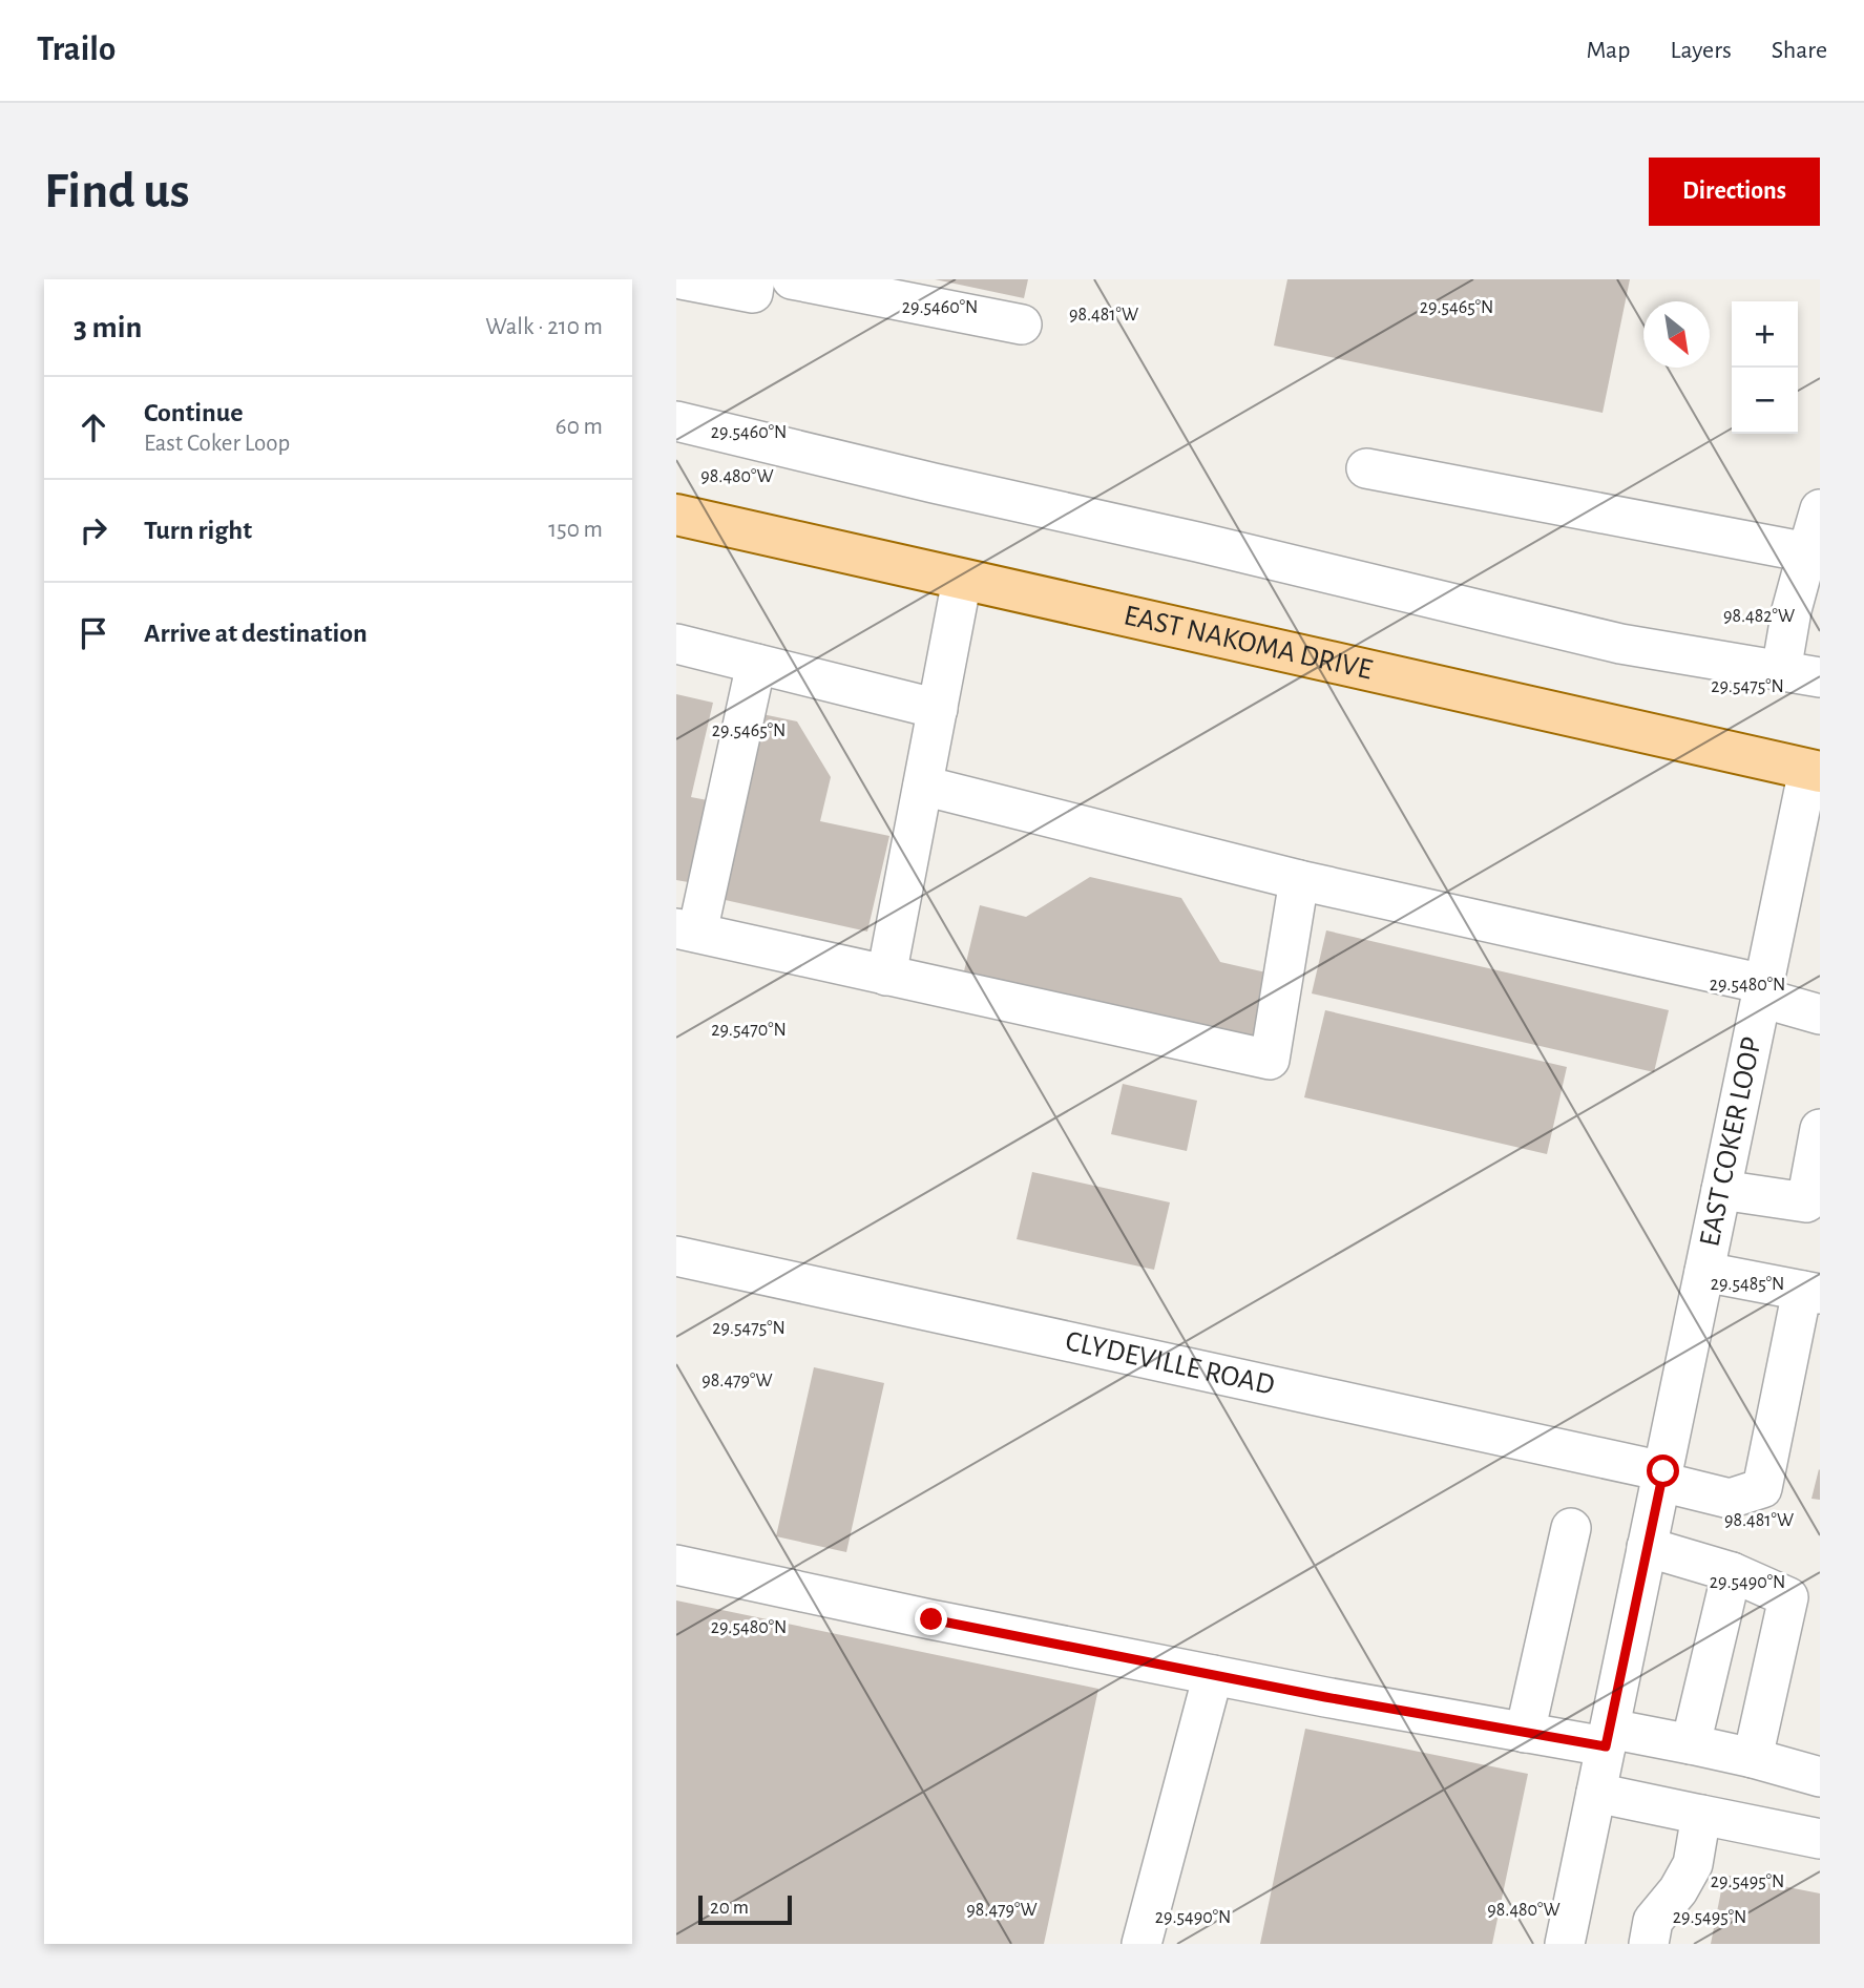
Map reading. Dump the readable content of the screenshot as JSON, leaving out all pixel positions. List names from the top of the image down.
{
  "streets": {
    "main road": ["EAST NAKOMA DRIVE"],
    "street": ["EAST COKER LOOP", "CLYDEVILLE ROAD"]
  },
  "crossings": [
    ["EAST NAKOMA DRIVE", "EAST COKER LOOP"],
    ["EAST COKER LOOP", "CLYDEVILLE ROAD"]
  ],
  "scale_bar": "20 m",
  "north": "bottom right",
  "page": {
    "header": "Trailo",
    "nav": ["Map", "Layers", "Share"],
    "buttons": "Directions",
    "title": "Find us",
    "heading": ["3 min", "Walk · 210 m"],
    "map_buttons": ["+", "−"],
    "list": [
      ["Continue", "East Coker Loop", "60 m"],
      ["Turn right", "150 m"],
      "Arrive at destination"
    ],
    "scale": "20 m"
  },
  "coordinates": [
    "29.5460°N",
    "29.5465°N",
    "98.481°W",
    "98.480°W",
    "98.482°W",
    "29.5475°N",
    "29.5480°N",
    "29.5470°N",
    "29.5485°N",
    "98.479°W",
    "29.5490°N",
    "29.5495°N"
  ]
}
